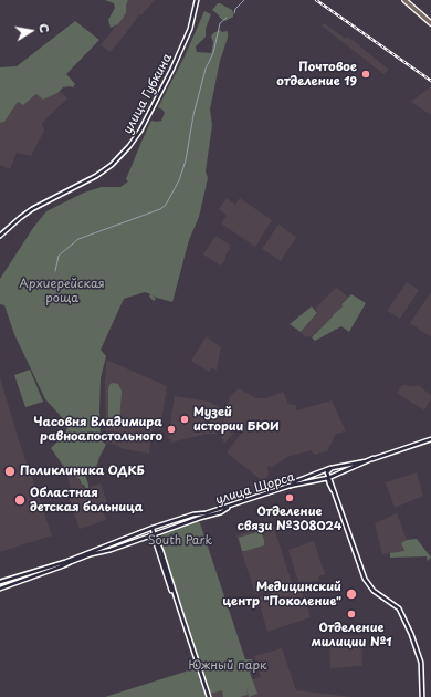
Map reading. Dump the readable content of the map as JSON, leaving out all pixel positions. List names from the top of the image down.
{
  "streets": {
    "main road": ["улица Губкина", "улица Щорса"]
  },
  "parks": ["Архиерейская роща", "South Park", "Южный парк"],
  "places": [
    "Почтовое отделение 19",
    "Музей истории БЮИ",
    "Часовня Владимира равноапостольного",
    "Поликлиника ОДКБ",
    "Отделение связи №308024",
    "Областная детская больница",
    "Медицинский центр \"Поколение\"",
    "Отделение милиции №1"
  ],
  "north": "right"
}
